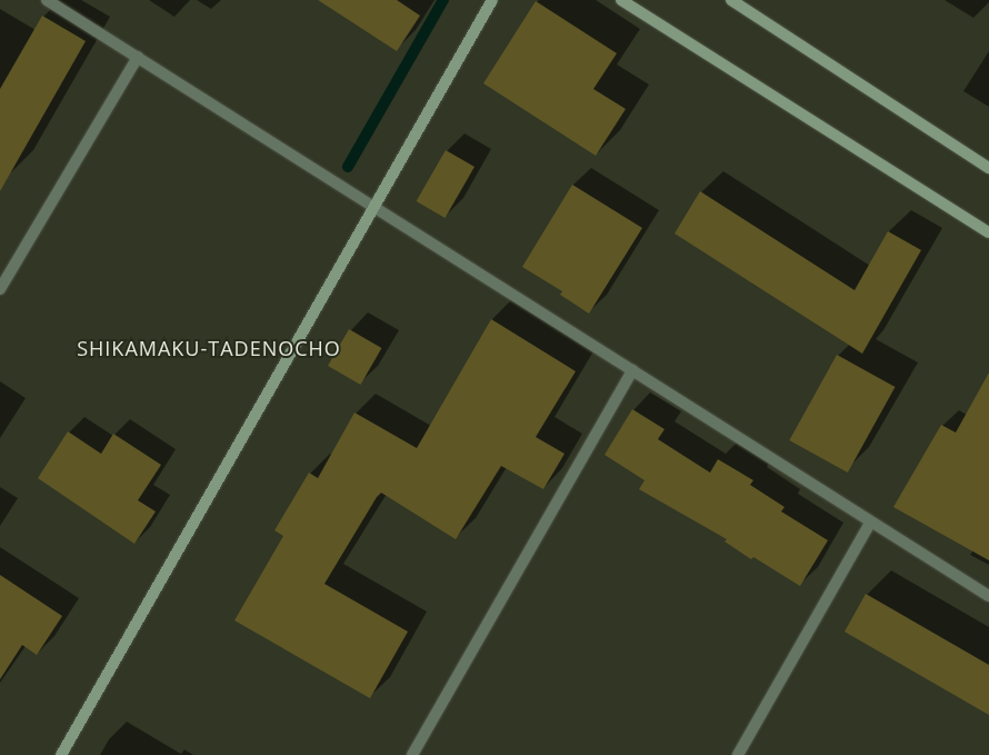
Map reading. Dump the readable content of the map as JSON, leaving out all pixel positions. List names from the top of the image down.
{
  "districts": ["SHIKAMAKU-TADENOCHO"]
}
